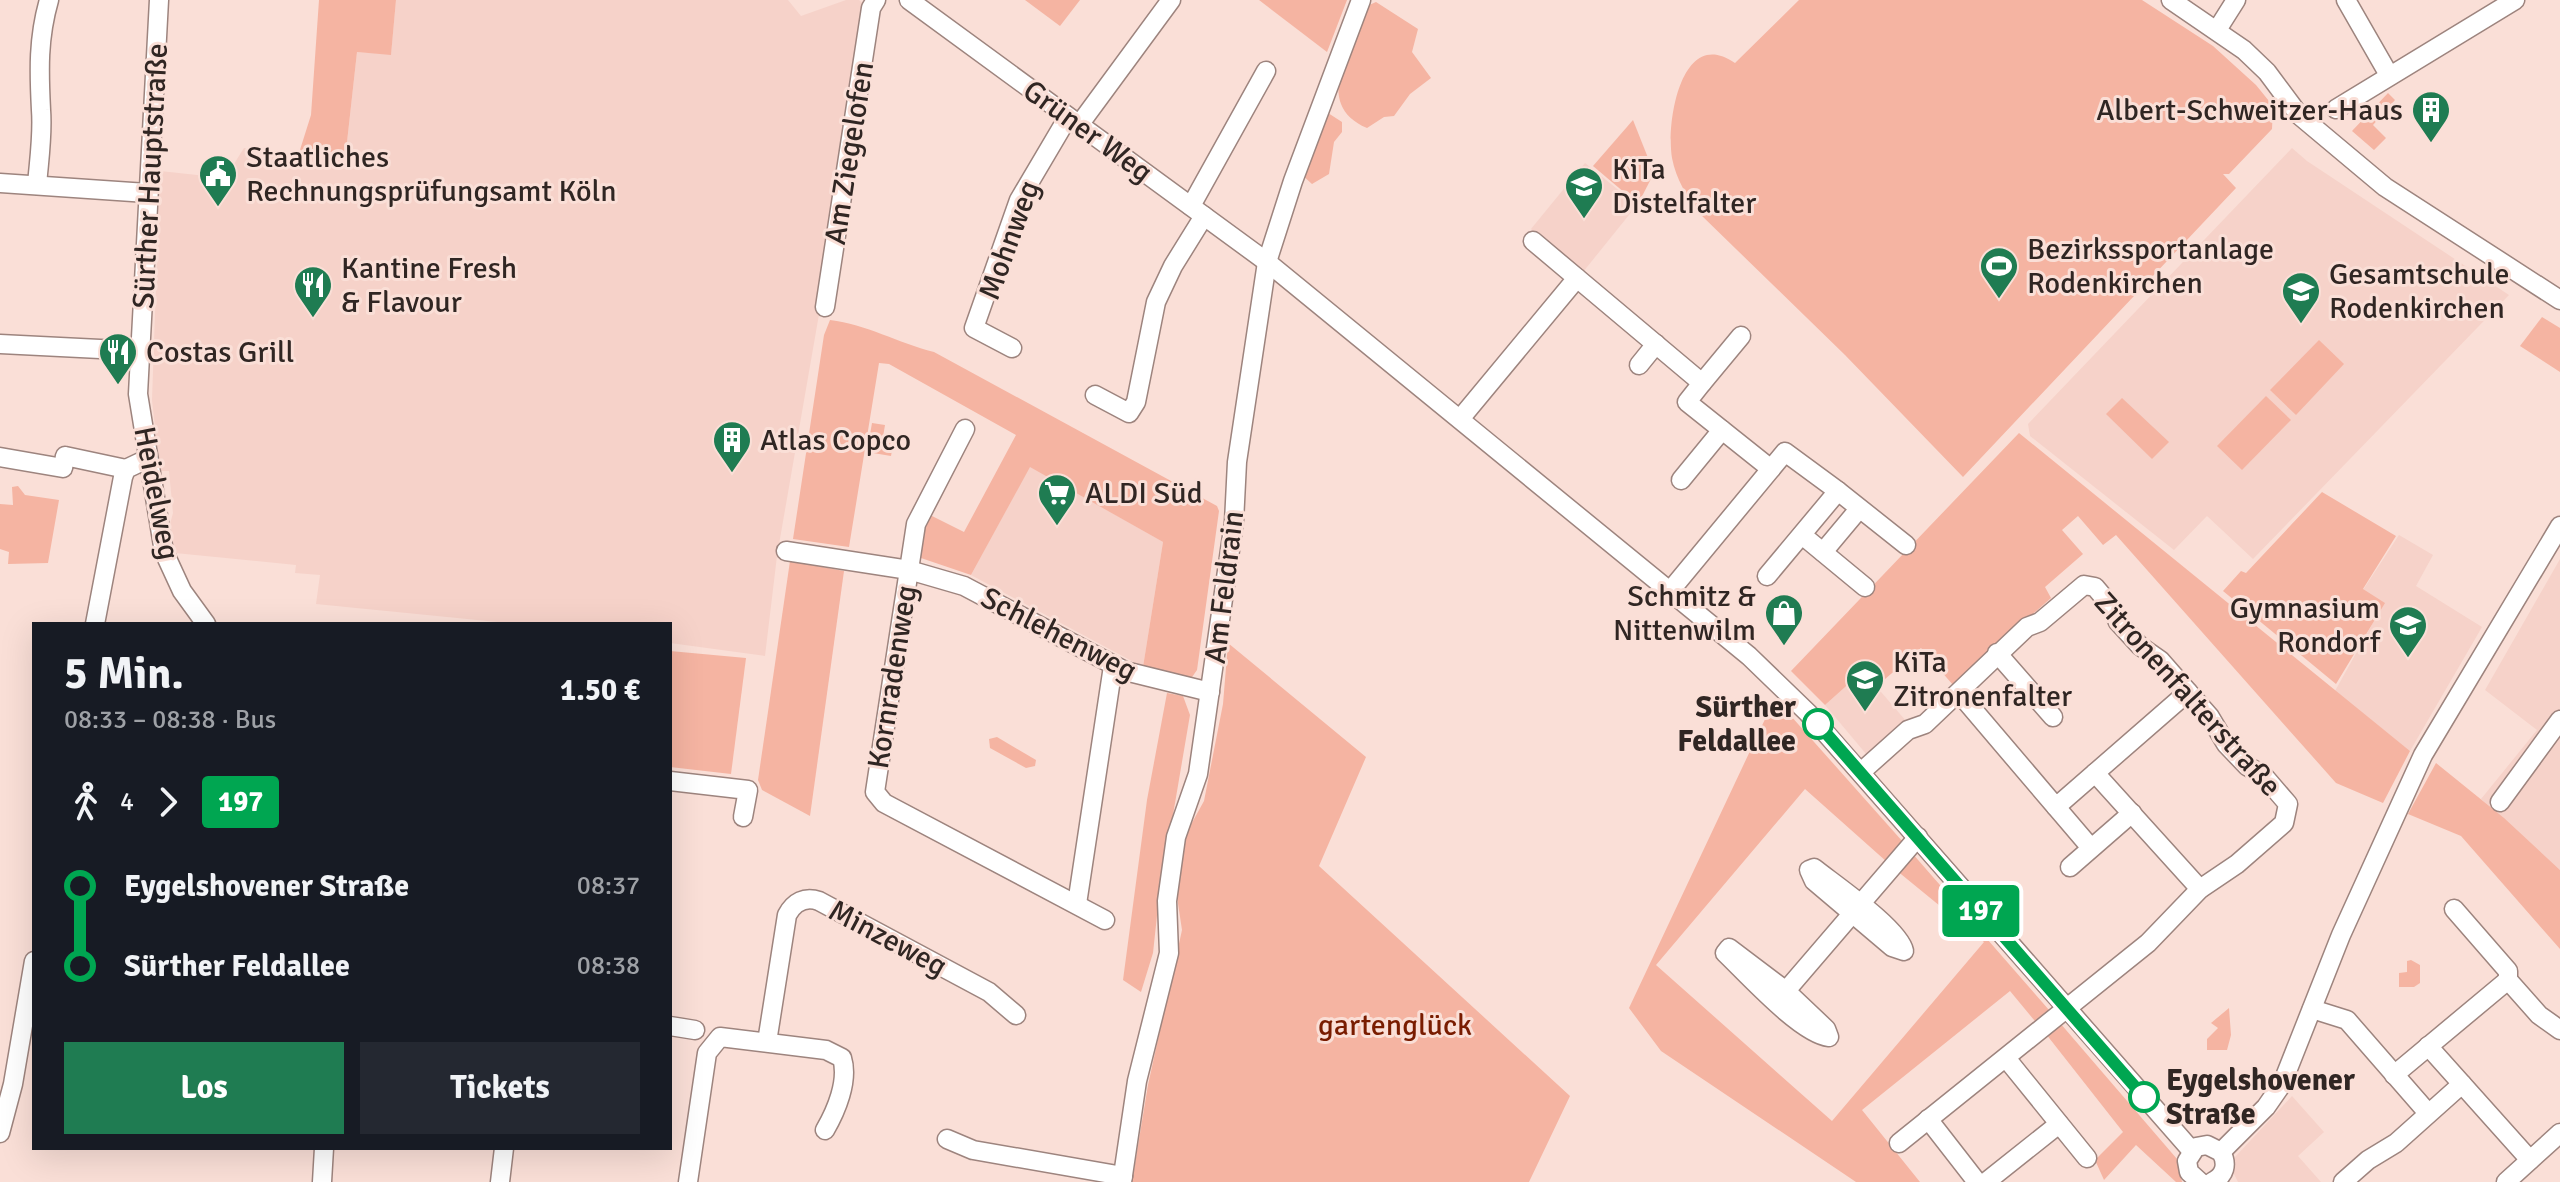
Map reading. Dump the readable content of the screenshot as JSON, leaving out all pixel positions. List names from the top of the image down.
{
  "streets": {
    "street": [
      "Grüner Weg",
      "Am Ziegelofen",
      "Sürther Hauptstraße",
      "Mohnweg",
      "Heidelweg",
      "Am Feldrain",
      "Schlehenweg",
      "Kornradenweg",
      "Zitronenfalterstraße",
      "Minzeweg"
    ]
  },
  "crossings": [
    ["Grüner Weg", "Mohnweg"],
    ["Grüner Weg", "Am Feldrain"],
    ["Sürther Hauptstraße", "Heidelweg"],
    ["Am Feldrain", "Schlehenweg"],
    ["Schlehenweg", "Kornradenweg"]
  ],
  "parks": ["gartenglück"],
  "places": {
    "building": ["Albert-Schweitzer-Haus", "Atlas Copco"],
    "public building": ["Staatliches Rechnungsprüfungsamt Köln"],
    "school or university": [
      "KiTa Distelfalter",
      "Gesamtschule Rodenkirchen",
      "Gymnasium Rondorf",
      "KiTa Zitronenfalter"
    ],
    "sports": ["Bezirkssportanlage Rodenkirchen"],
    "restaurant": ["Kantine Fresh & Flavour", "Costas Grill"],
    "supermarket": ["ALDI Süd"],
    "shop": ["Schmitz & Nittenwilm"],
    "other": ["Sürther Feldallee", "Eygelshovener Straße"]
  },
  "lines": ["bus line 197"],
  "page": {
    "on_map": "197",
    "heading": ["5 Min.", "08:33 – 08:38 · Bus", "1.50 €"],
    "legs": ["4", "197"],
    "list": [
      {
        "name": "Eygelshovener Straße",
        "value": "08:37"
      },
      {
        "name": "Sürther Feldallee",
        "value": "08:38"
      }
    ],
    "buttons": ["Los", "Tickets"]
  }
}
